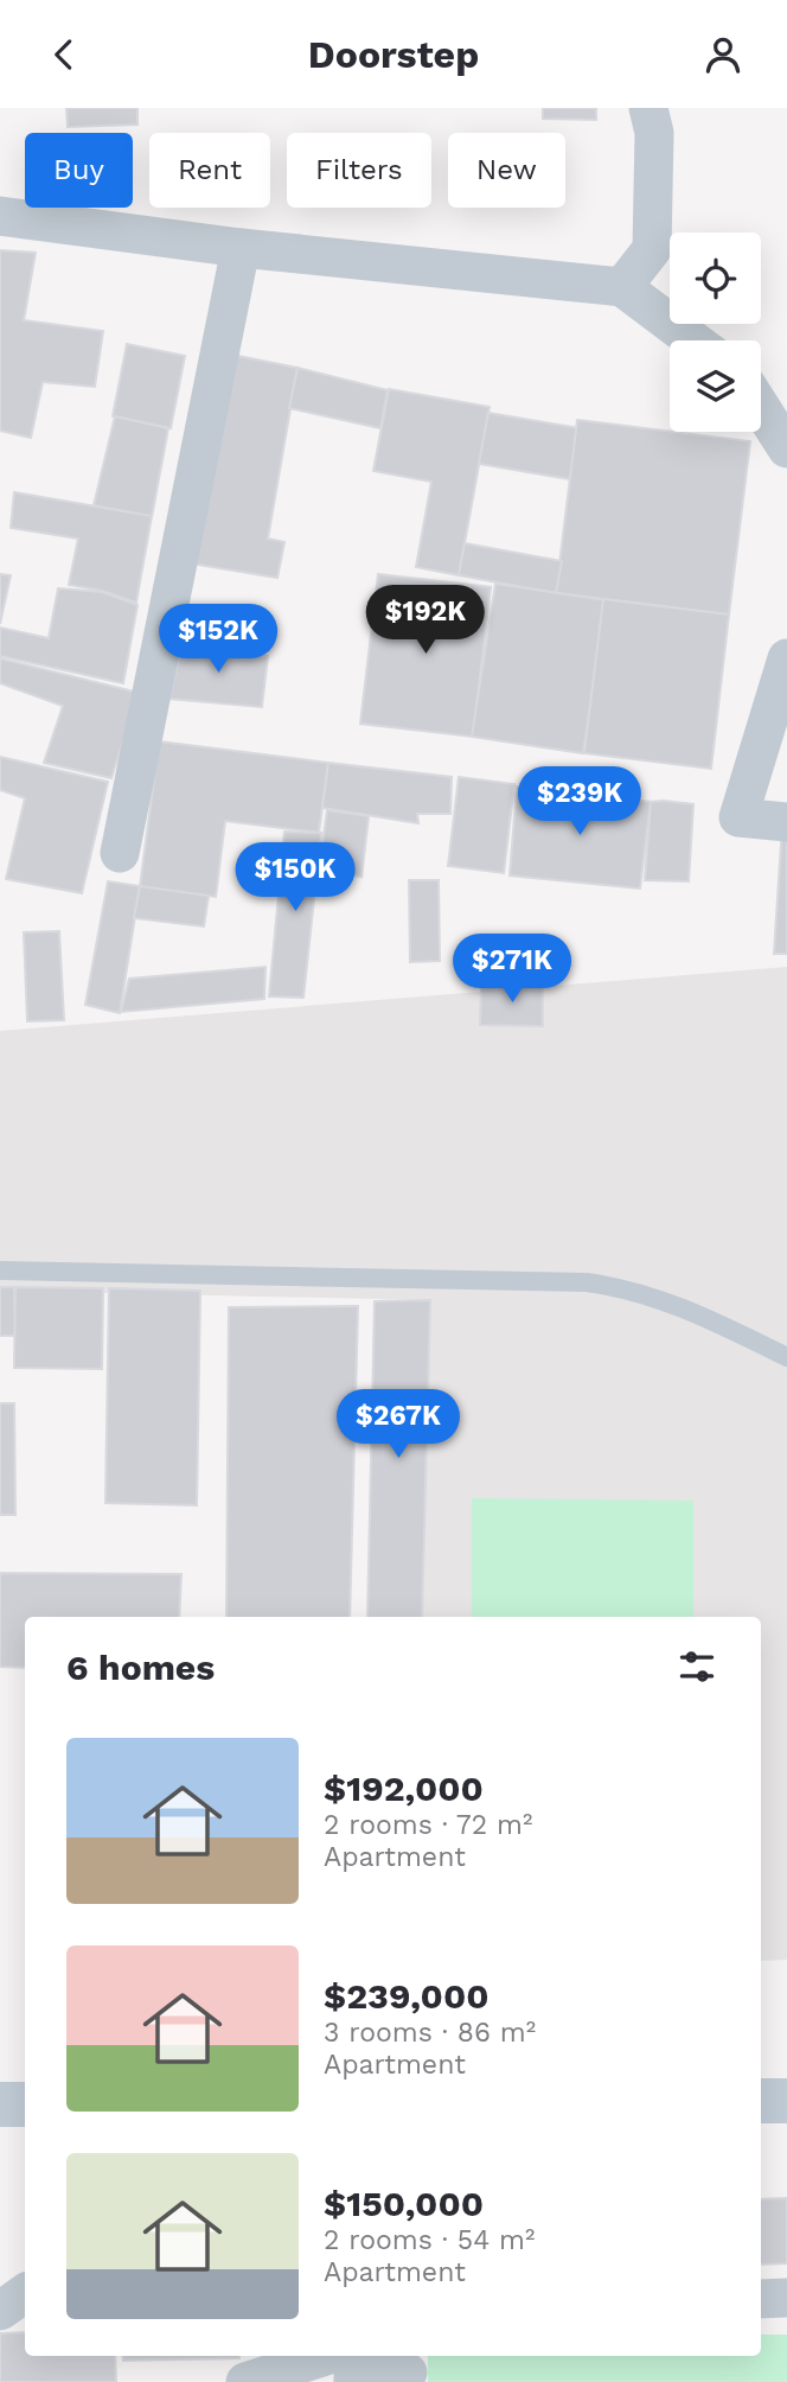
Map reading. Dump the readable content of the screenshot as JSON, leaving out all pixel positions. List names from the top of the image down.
{
  "page": {
    "header": "Doorstep",
    "chip": [
      "Buy",
      "Rent",
      "Filters",
      "New"
    ],
    "price": [
      "$192K",
      "$152K",
      "$239K",
      "$150K",
      "$271K",
      "$267K"
    ],
    "heading": "6 homes",
    "list": [
      {
        "name": "$192,000",
        "note": "2 rooms · 72 m² · Apartment"
      },
      {
        "name": "$239,000",
        "note": "3 rooms · 86 m² · Apartment"
      },
      {
        "name": "$150,000",
        "note": "2 rooms · 54 m² · Apartment"
      }
    ]
  }
}
